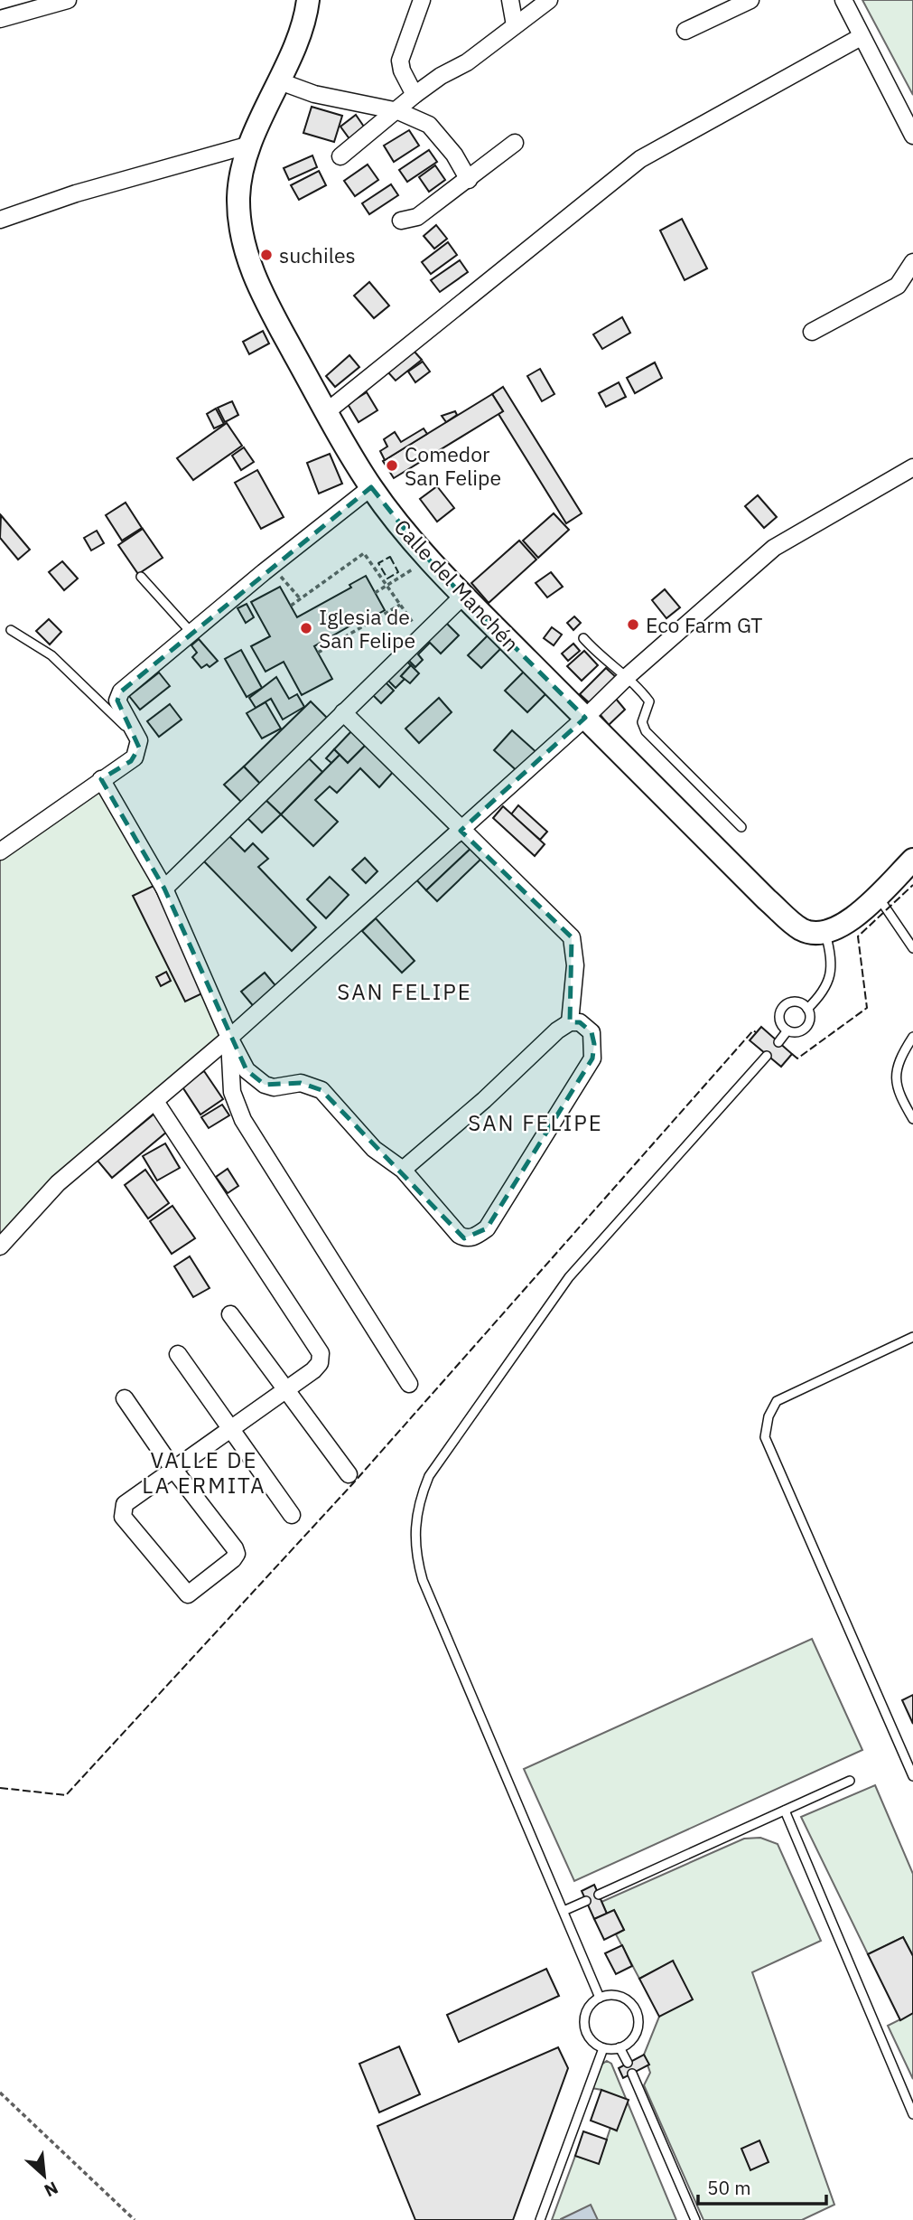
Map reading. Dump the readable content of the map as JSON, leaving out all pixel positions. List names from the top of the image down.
{
  "streets": {
    "street": ["Calle del Manchén"]
  },
  "districts": ["SAN FELIPE", "SAN FELIPE", "VALLE DE LA ERMITA"],
  "places": [
    "suchiles",
    "Comedor San Felipe",
    "Eco Farm GT",
    "Iglesia de San Felipe"
  ],
  "scale_bar": "50 m",
  "north": "bottom right"
}
